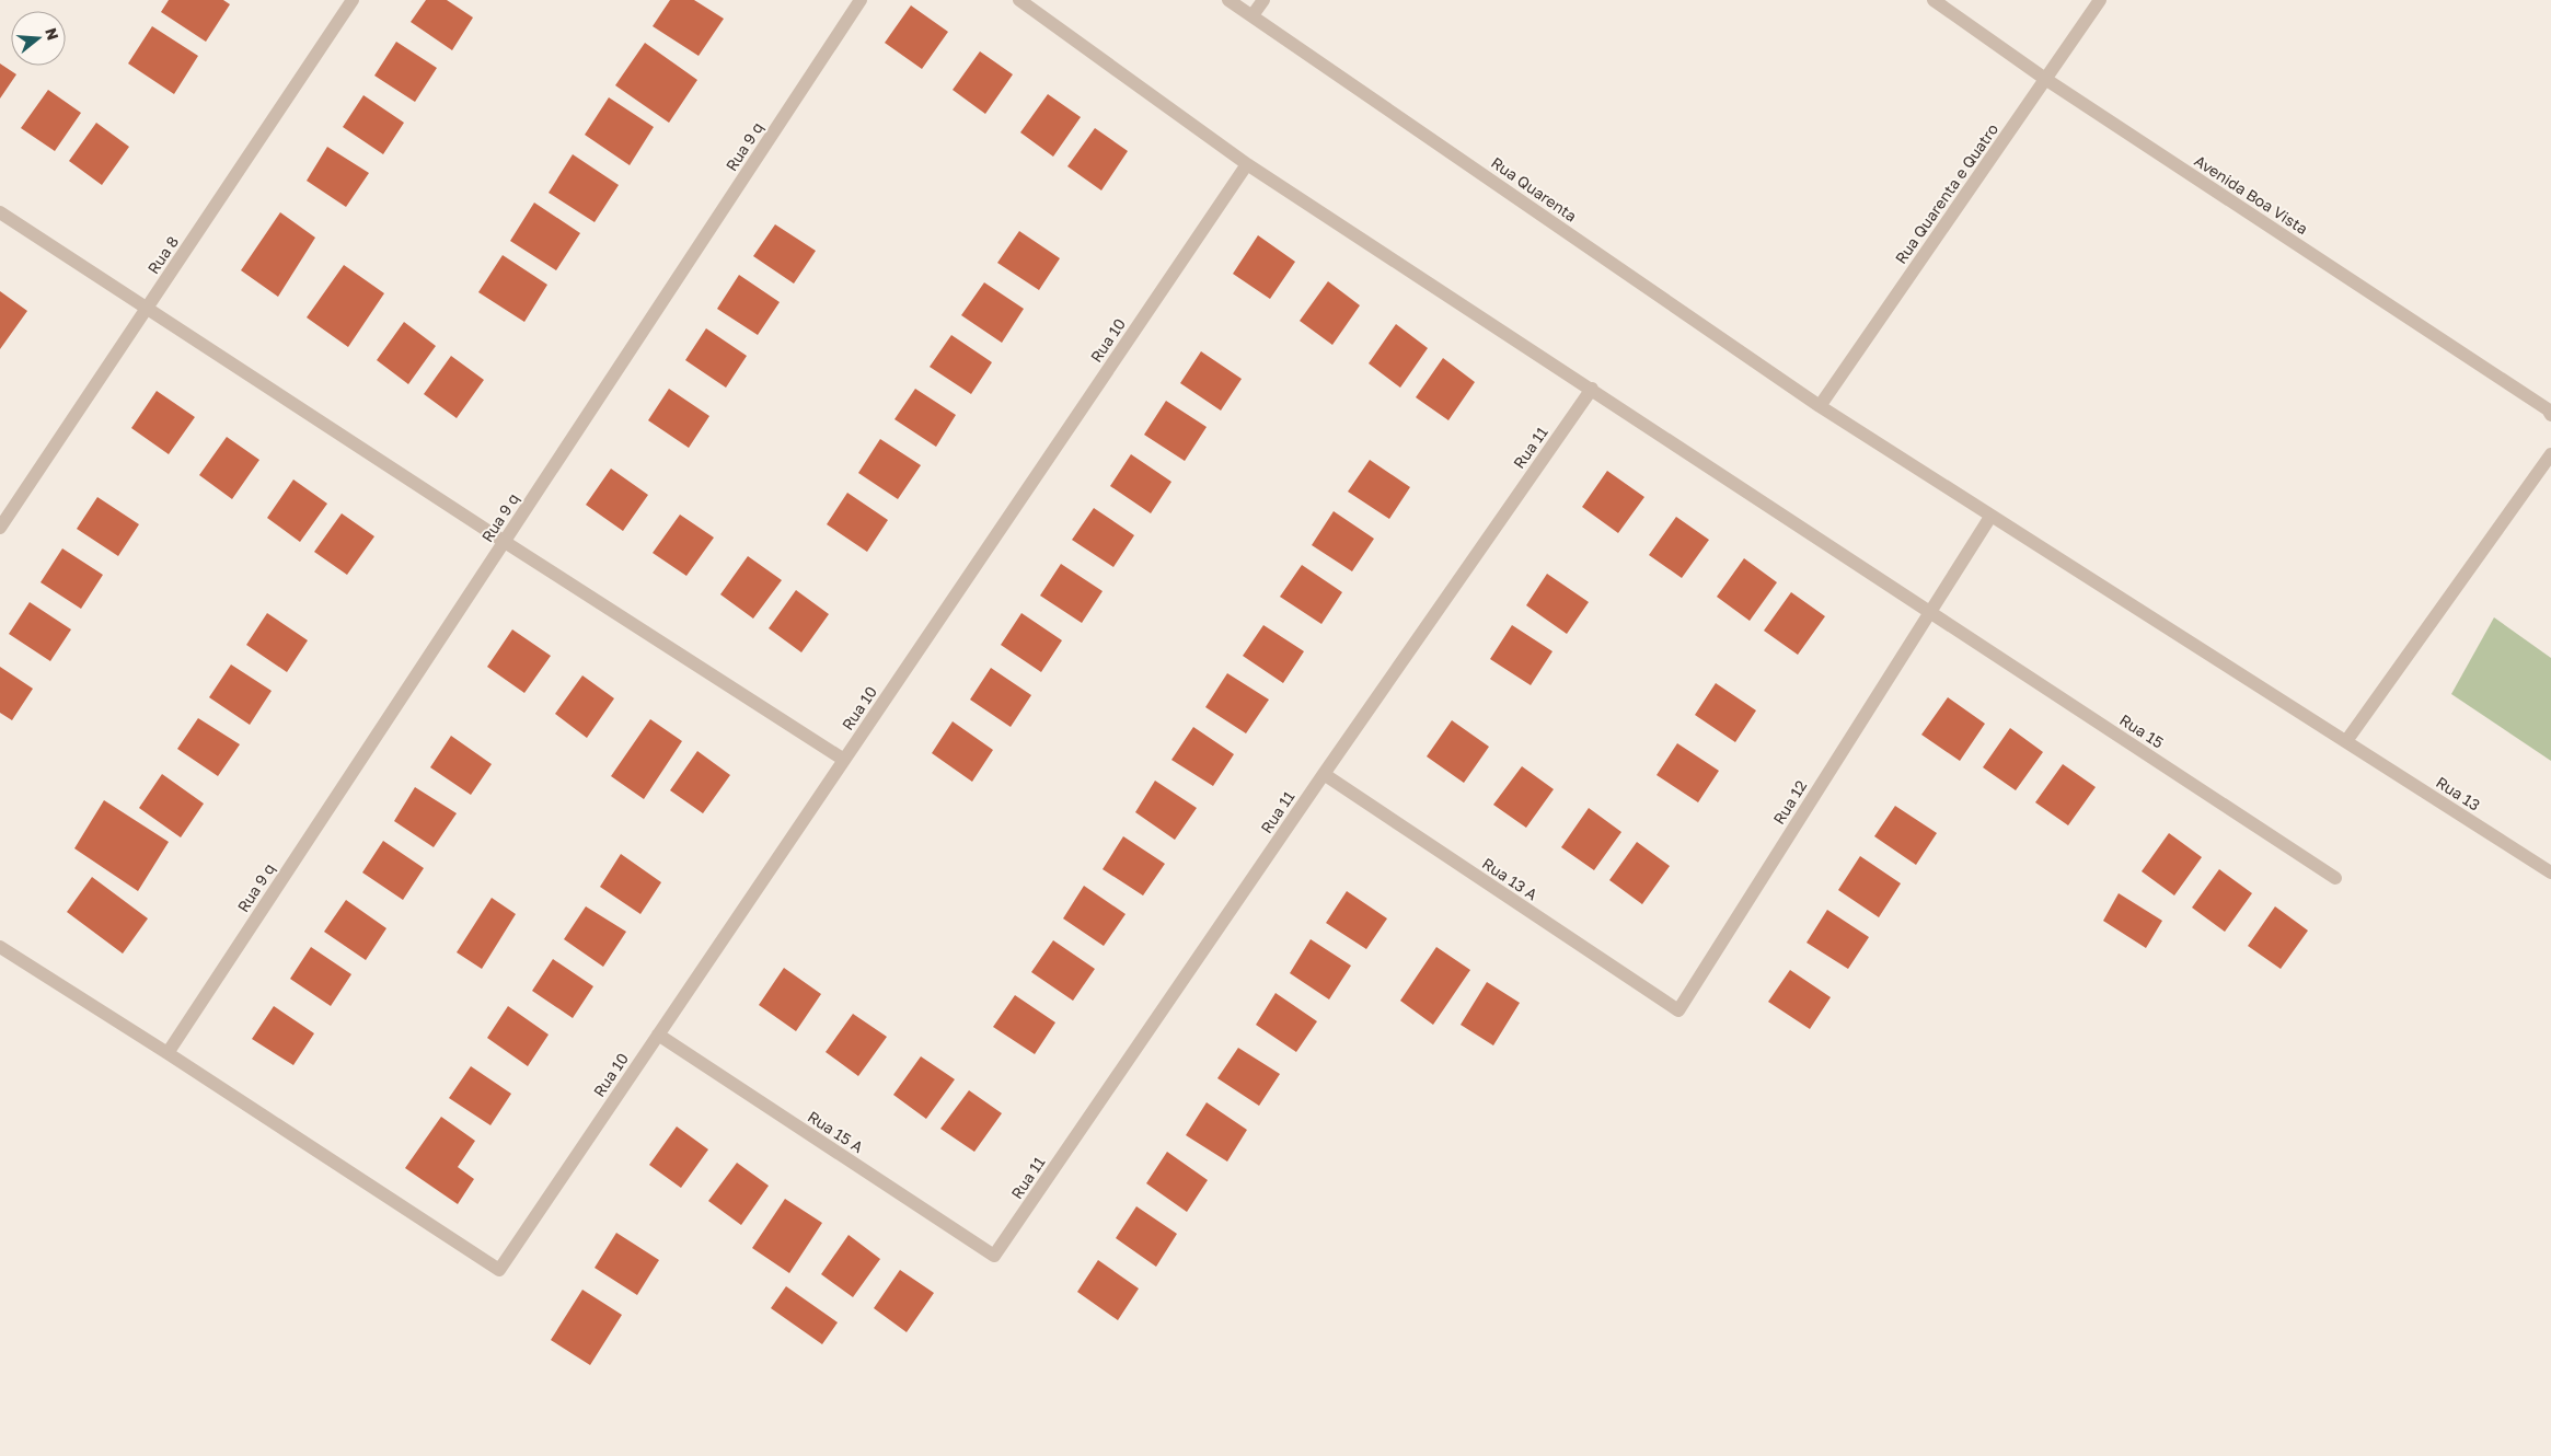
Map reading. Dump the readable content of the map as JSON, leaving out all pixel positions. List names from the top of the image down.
{
  "streets": {
    "street": [
      "Rua 9 q",
      "Rua Quarenta",
      "Rua Quarenta e Quatro",
      "Avenida Boa Vista",
      "Rua 8",
      "Rua 10",
      "Rua 11",
      "Rua 15",
      "Rua 13",
      "Rua 12",
      "Rua 13 A",
      "Rua 15 A"
    ]
  },
  "crossings": [
    ["Rua 9 q", "Rua 10"],
    ["Rua Quarenta", "Rua Quarenta e Quatro"],
    ["Rua Quarenta", "Rua 13"],
    ["Rua Quarenta", "Rua 12"],
    ["Rua Quarenta e Quatro", "Avenida Boa Vista"],
    ["Rua 10", "Rua 15"],
    ["Rua 10", "Rua 15 A"],
    ["Rua 11", "Rua 15"],
    ["Rua 11", "Rua 13 A"],
    ["Rua 11", "Rua 15 A"],
    ["Rua 15", "Rua 12"],
    ["Rua 13", "Rua 12"],
    ["Rua 12", "Rua 13 A"]
  ],
  "north": "right"
}
